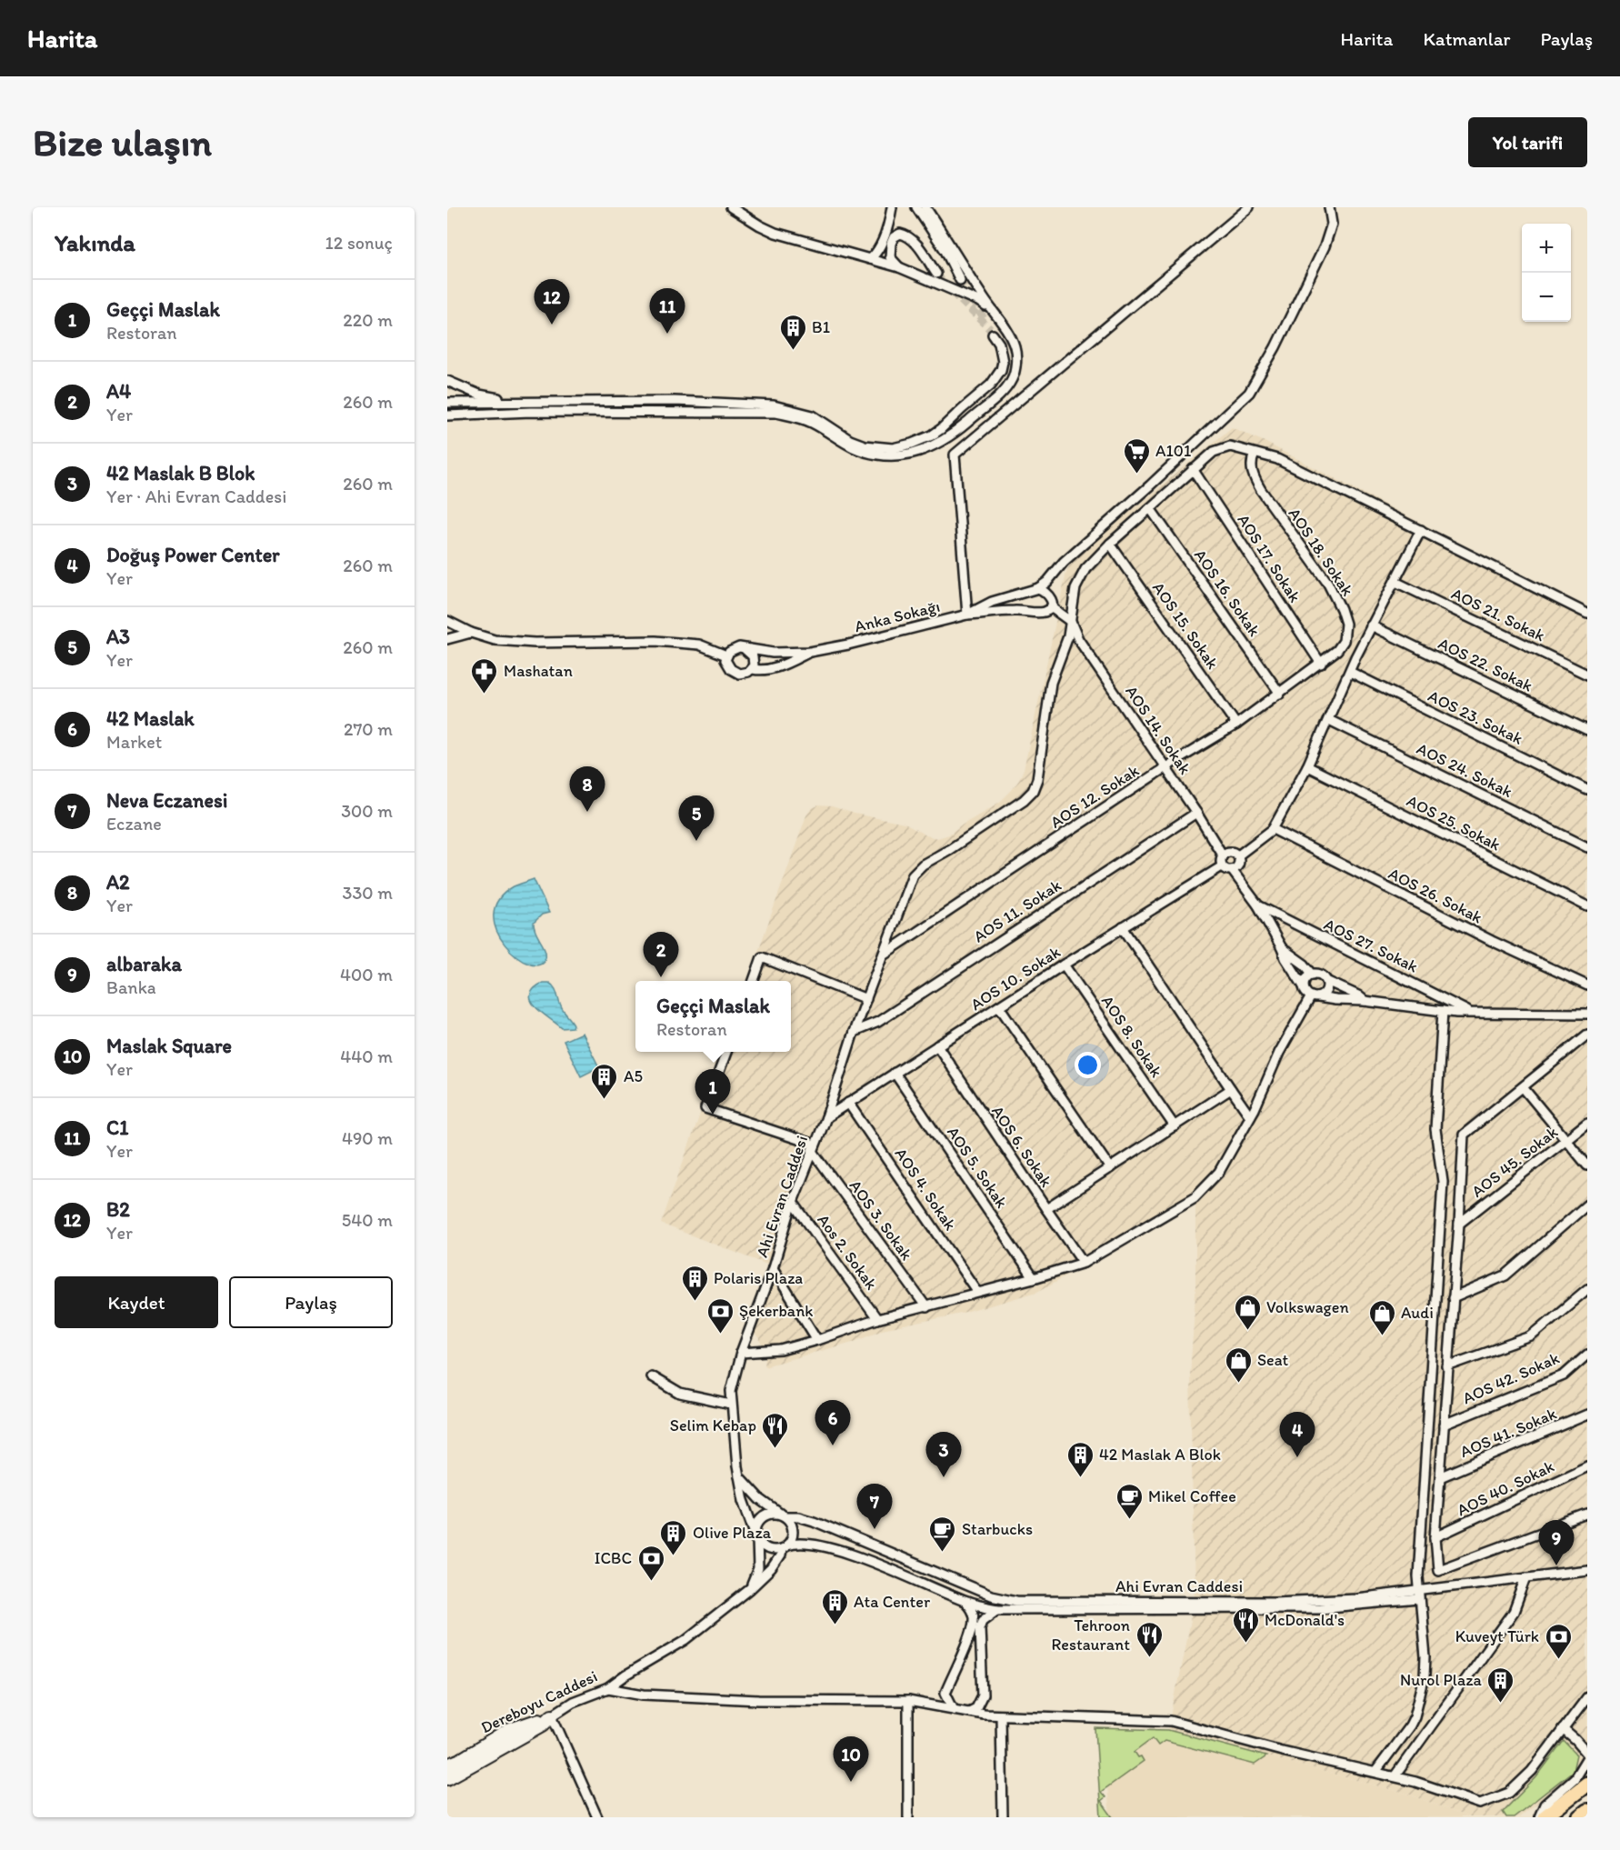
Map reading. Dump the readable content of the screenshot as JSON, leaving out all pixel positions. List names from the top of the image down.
{
  "streets": {
    "street": [
      "AOS 18. Sokak",
      "AOS 17. Sokak",
      "AOS 16. Sokak",
      "AOS 21. Sokak",
      "Anka Sokağı",
      "AOS 15. Sokak",
      "AOS 22. Sokak",
      "AOS 23. Sokak",
      "AOS 14. Sokak",
      "AOS 24. Sokak",
      "AOS 12. Sokak",
      "AOS 25. Sokak",
      "AOS 26. Sokak",
      "AOS 11. Sokak",
      "AOS 27. Sokak",
      "AOS 10. Sokak",
      "AOS 8. Sokak",
      "AOS 6. Sokak",
      "AOS 45. Sokak",
      "AOS 5. Sokak",
      "AOS 4. Sokak",
      "Ahi Evran Caddesi",
      "AOS 3. Sokak",
      "Aos 2. Sokak",
      "AOS 42. Sokak",
      "AOS 41. Sokak",
      "AOS 40. Sokak",
      "Dereboyu Caddesi"
    ]
  },
  "crossings": [
    ["AOS 18. Sokak", "AOS 17. Sokak"],
    ["AOS 18. Sokak", "AOS 12. Sokak"],
    ["AOS 18. Sokak", "Ahi Evran Caddesi"],
    ["AOS 17. Sokak", "AOS 12. Sokak"],
    ["AOS 17. Sokak", "Ahi Evran Caddesi"],
    ["AOS 16. Sokak", "AOS 12. Sokak"],
    ["AOS 16. Sokak", "Ahi Evran Caddesi"],
    ["AOS 15. Sokak", "AOS 12. Sokak"],
    ["AOS 15. Sokak", "Ahi Evran Caddesi"],
    ["AOS 14. Sokak", "AOS 12. Sokak"],
    ["AOS 14. Sokak", "AOS 11. Sokak"],
    ["AOS 14. Sokak", "AOS 10. Sokak"],
    ["AOS 14. Sokak", "Ahi Evran Caddesi"],
    ["AOS 12. Sokak", "Ahi Evran Caddesi"],
    ["AOS 11. Sokak", "Ahi Evran Caddesi"],
    ["AOS 10. Sokak", "AOS 8. Sokak"],
    ["AOS 10. Sokak", "AOS 6. Sokak"],
    ["AOS 10. Sokak", "AOS 5. Sokak"],
    ["AOS 10. Sokak", "AOS 4. Sokak"],
    ["AOS 10. Sokak", "Ahi Evran Caddesi"],
    ["Ahi Evran Caddesi", "AOS 3. Sokak"],
    ["Ahi Evran Caddesi", "Aos 2. Sokak"],
    ["Ahi Evran Caddesi", "Dereboyu Caddesi"]
  ],
  "places": {
    "building": [
      "B1",
      "A5",
      "Polaris Plaza",
      "42 Maslak A Blok",
      "Olive Plaza",
      "Ata Center",
      "Nurol Plaza"
    ],
    "supermarket": ["A101"],
    "pharmacy": ["Mashatan"],
    "shop": ["Volkswagen", "Audi", "Seat"],
    "bank": ["Şekerbank", "ICBC", "Kuveyt Türk"],
    "restaurant": ["Selim Kebap", "McDonald's", "Tehroon Restaurant"],
    "cafe": ["Mikel Coffee", "Starbucks"]
  },
  "page": {
    "header": "Harita",
    "nav": ["Harita", "Katmanlar", "Paylaş"],
    "buttons": [
      "Yol tarifi",
      ["Kaydet", "Paylaş"]
    ],
    "title": "Bize ulaşın",
    "heading": ["Yakında", "12 sonuç"],
    "map_buttons": ["+", "−"],
    "list": [
      {
        "mark": "1",
        "name": "Geççi Maslak",
        "note": "Restoran",
        "value": "220 m"
      },
      {
        "mark": "2",
        "name": "A4",
        "note": "Yer",
        "value": "260 m"
      },
      {
        "mark": "3",
        "name": "42 Maslak B Blok",
        "note": "Yer · Ahi Evran Caddesi",
        "value": "260 m"
      },
      {
        "mark": "4",
        "name": "Doğuş Power Center",
        "note": "Yer",
        "value": "260 m"
      },
      {
        "mark": "5",
        "name": "A3",
        "note": "Yer",
        "value": "260 m"
      },
      {
        "mark": "6",
        "name": "42 Maslak",
        "note": "Market",
        "value": "270 m"
      },
      {
        "mark": "7",
        "name": "Neva Eczanesi",
        "note": "Eczane",
        "value": "300 m"
      },
      {
        "mark": "8",
        "name": "A2",
        "note": "Yer",
        "value": "330 m"
      },
      {
        "mark": "9",
        "name": "albaraka",
        "note": "Banka",
        "value": "400 m"
      },
      {
        "mark": "10",
        "name": "Maslak Square",
        "note": "Yer",
        "value": "440 m"
      },
      {
        "mark": "11",
        "name": "C1",
        "note": "Yer",
        "value": "490 m"
      },
      {
        "mark": "12",
        "name": "B2",
        "note": "Yer",
        "value": "540 m"
      }
    ],
    "pins": [
      "12",
      "11",
      "8",
      "5",
      "2",
      "1",
      "6",
      "4",
      "3",
      "7",
      "9",
      "10"
    ],
    "popup": ["Geççi Maslak", "Restoran"]
  }
}
